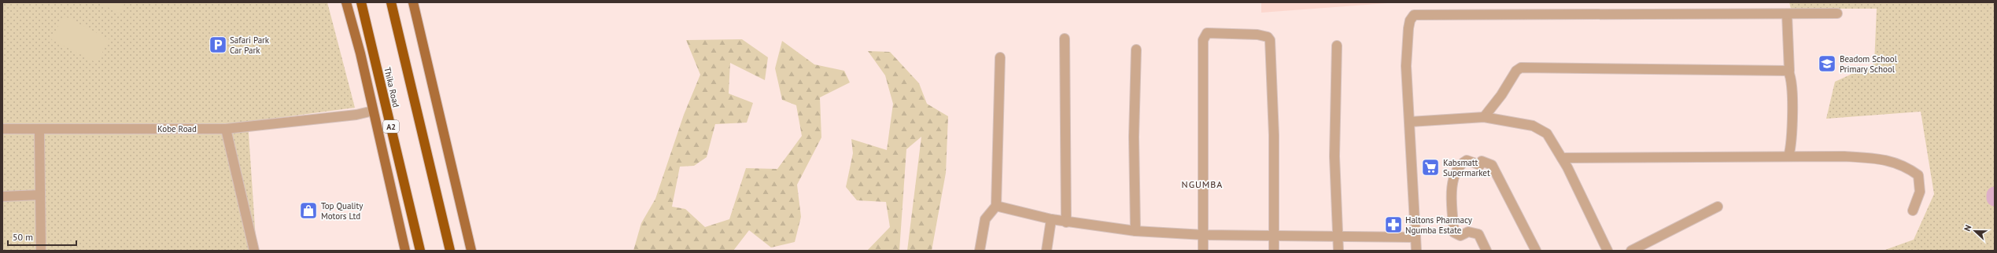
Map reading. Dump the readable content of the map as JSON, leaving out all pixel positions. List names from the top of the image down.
{
  "streets": {
    "highway": ["Thika Road", "A2"],
    "street": ["Kobe Road"]
  },
  "districts": ["NGUMBA"],
  "places": {
    "parking": ["Safari Park Car Park"],
    "school or university": ["Beadom School Primary School"],
    "supermarket": ["Kabsmatt Supermarket"],
    "shop": ["Top Quality Motors Ltd"],
    "pharmacy": ["Haltons Pharmacy Ngumba Estate"]
  },
  "scale_bar": "50 m",
  "north": "left"
}
